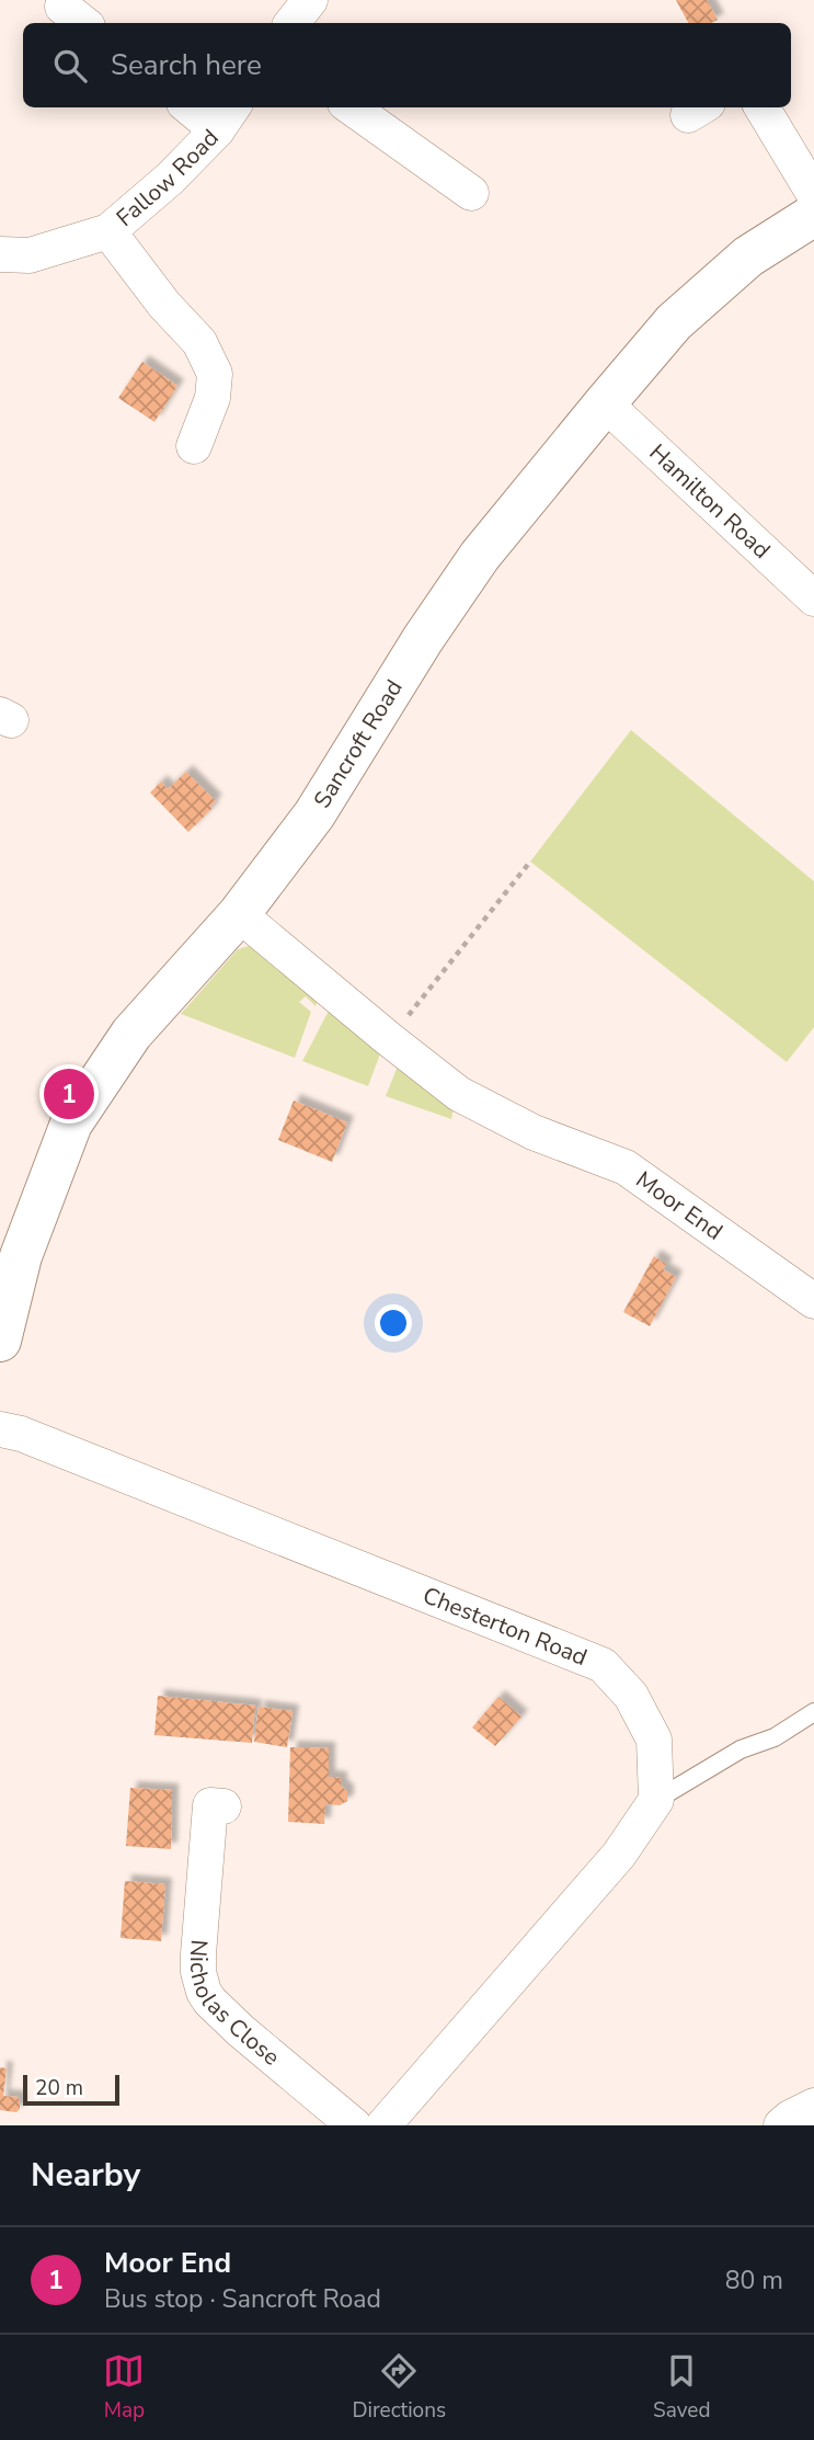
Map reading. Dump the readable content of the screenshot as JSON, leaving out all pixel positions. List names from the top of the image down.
{
  "streets": {
    "street": [
      "Fallow Road",
      "Hamilton Road",
      "Sancroft Road",
      "Moor End",
      "Chesterton Road",
      "Nicholas Close"
    ]
  },
  "crossings": [
    ["Hamilton Road", "Sancroft Road"],
    ["Sancroft Road", "Moor End"]
  ],
  "scale_bar": "20 m",
  "page": {
    "search": "Search here",
    "pins": "1",
    "scale": "20 m",
    "heading": "Nearby",
    "list": [
      {
        "mark": "1",
        "name": "Moor End",
        "note": "Bus stop · Sancroft Road",
        "value": "80 m"
      }
    ],
    "nav": ["Map", "Directions", "Saved"]
  }
}
